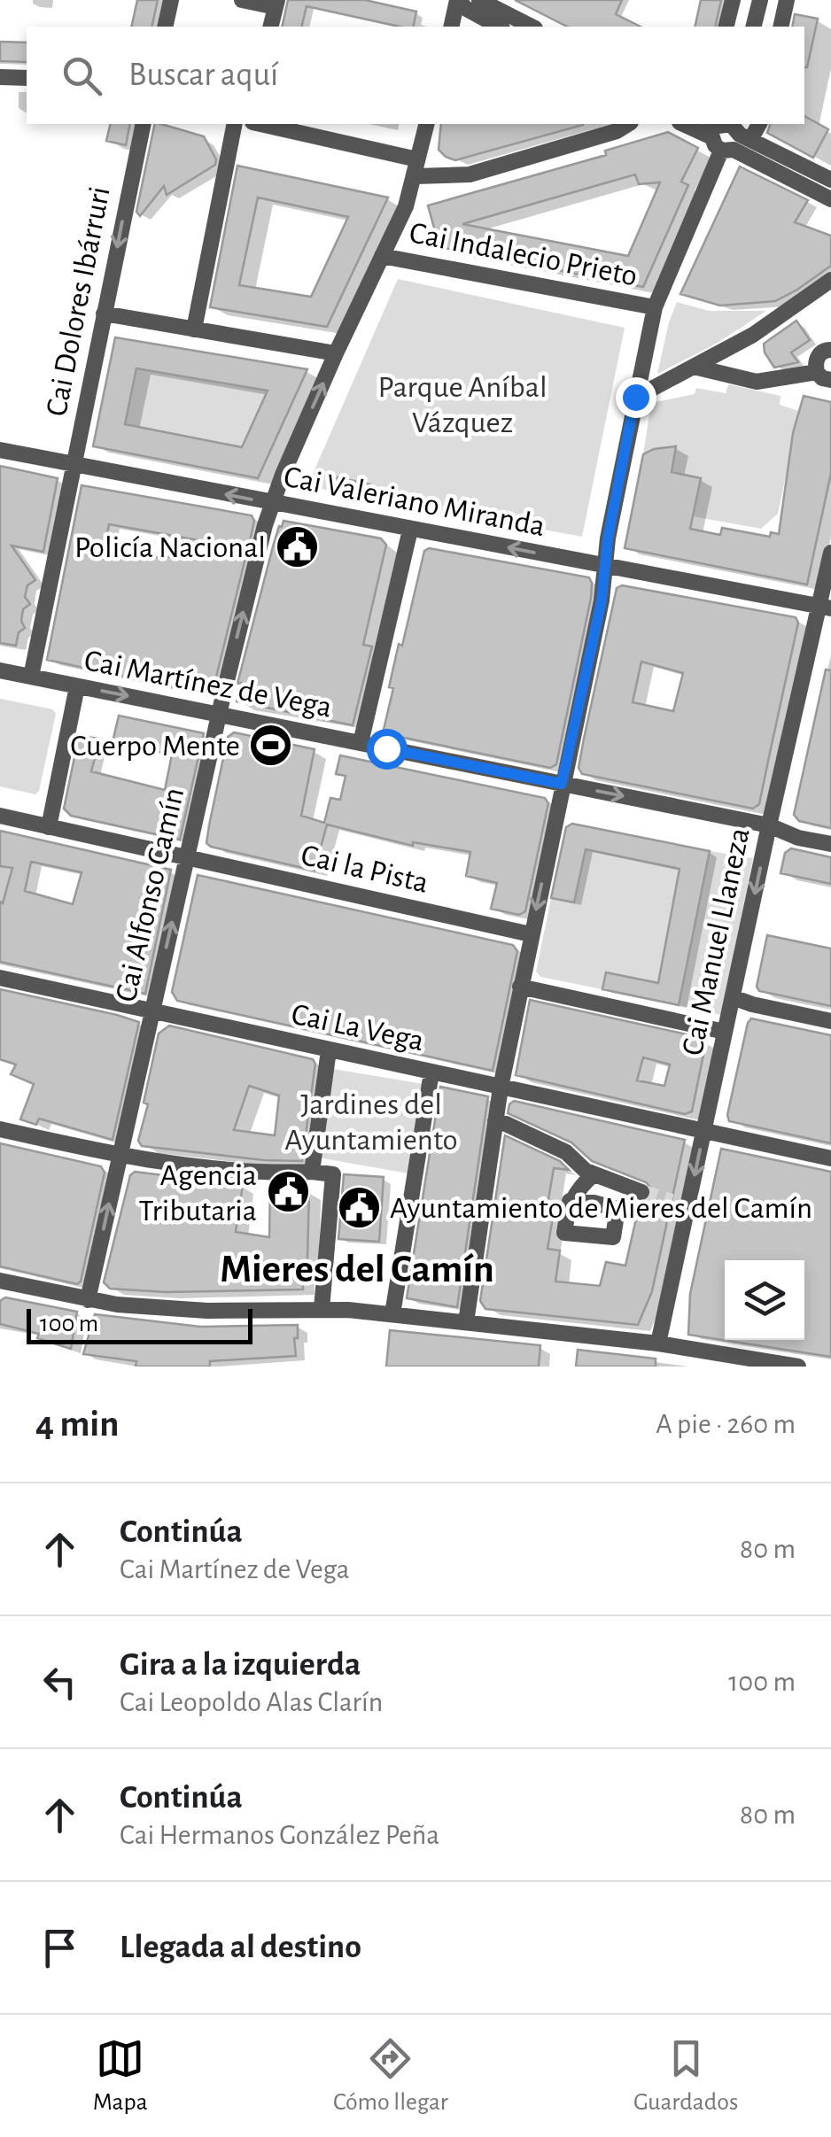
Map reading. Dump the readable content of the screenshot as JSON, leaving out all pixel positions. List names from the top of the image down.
{
  "streets": {
    "street": [
      "Cai Indalecio Prieto",
      "Cai Dolores Ibárruri",
      "Cai Valeriano Miranda",
      "Cai Martínez de Vega",
      "Cai la Pista",
      "Cai Alfonso Camín",
      "Cai Manuel Llaneza",
      "Cai La Vega"
    ]
  },
  "crossings": [
    ["Cai Indalecio Prieto", "Cai Alfonso Camín"],
    ["Cai Dolores Ibárruri", "Cai Valeriano Miranda"],
    ["Cai Dolores Ibárruri", "Cai Martínez de Vega"],
    ["Cai Valeriano Miranda", "Cai Alfonso Camín"],
    ["Cai Valeriano Miranda", "Cai Manuel Llaneza"],
    ["Cai Martínez de Vega", "Cai Alfonso Camín"],
    ["Cai Martínez de Vega", "Cai Manuel Llaneza"],
    ["Cai la Pista", "Cai Alfonso Camín"],
    ["Cai Alfonso Camín", "Cai La Vega"],
    ["Cai Manuel Llaneza", "Cai La Vega"]
  ],
  "one_way": [
    "Cai Valeriano Miranda",
    "Cai Martínez de Vega",
    "Cai Alfonso Camín",
    "Cai Manuel Llaneza"
  ],
  "districts": ["Mieres del Camín"],
  "parks": ["Parque Aníbal Vázquez", "Jardines del Ayuntamiento"],
  "places": {
    "public building": ["Policía Nacional", "Agencia Tributaria", "Ayuntamiento de Mieres del Camín"],
    "sports": ["Cuerpo Mente"]
  },
  "scale_bar": "100 m",
  "page": {
    "search": "Buscar aquí",
    "scale": "100 m",
    "heading": ["4 min", "A pie · 260 m"],
    "list": [
      ["Continúa", "Cai Martínez de Vega", "80 m"],
      ["Gira a la izquierda", "Cai Leopoldo Alas Clarín", "100 m"],
      ["Continúa", "Cai Hermanos González Peña", "80 m"],
      "Llegada al destino"
    ],
    "nav": ["Mapa", "Cómo llegar", "Guardados"]
  }
}
